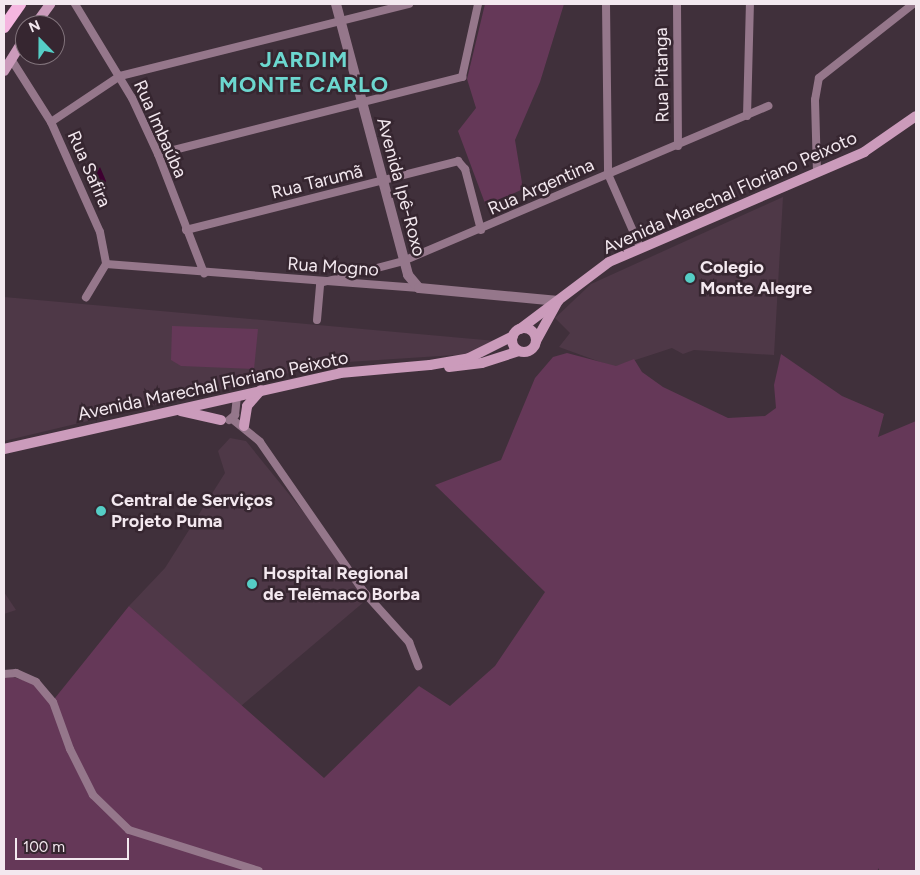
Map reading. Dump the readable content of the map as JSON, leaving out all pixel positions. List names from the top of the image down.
{
  "streets": {
    "main road": ["Avenida Marechal Floriano Peixoto"],
    "street": [
      "Rua Pitanga",
      "Rua Imbaúba",
      "Rua Safira",
      "Rua Tarumã",
      "Avenida Ipê-Roxo",
      "Rua Argentina",
      "Rua Mogno"
    ]
  },
  "crossings": [
    ["Rua Pitanga", "Rua Argentina"],
    ["Rua Imbaúba", "Rua Tarumã"],
    ["Rua Imbaúba", "Rua Mogno"],
    ["Rua Safira", "Rua Mogno"],
    ["Rua Tarumã", "Avenida Ipê-Roxo"],
    ["Rua Tarumã", "Rua Argentina"],
    ["Avenida Ipê-Roxo", "Rua Argentina"],
    ["Avenida Ipê-Roxo", "Rua Mogno"],
    ["Rua Argentina", "Rua Mogno"],
    ["Avenida Marechal Floriano Peixoto", "Rua Mogno"]
  ],
  "districts": ["JARDIM MONTE CARLO"],
  "places": ["Colegio Monte Alegre", "Central de Serviços Projeto Puma", "Hospital Regional de Telêmaco Borba"],
  "scale_bar": "100 m",
  "north": "top"
}
